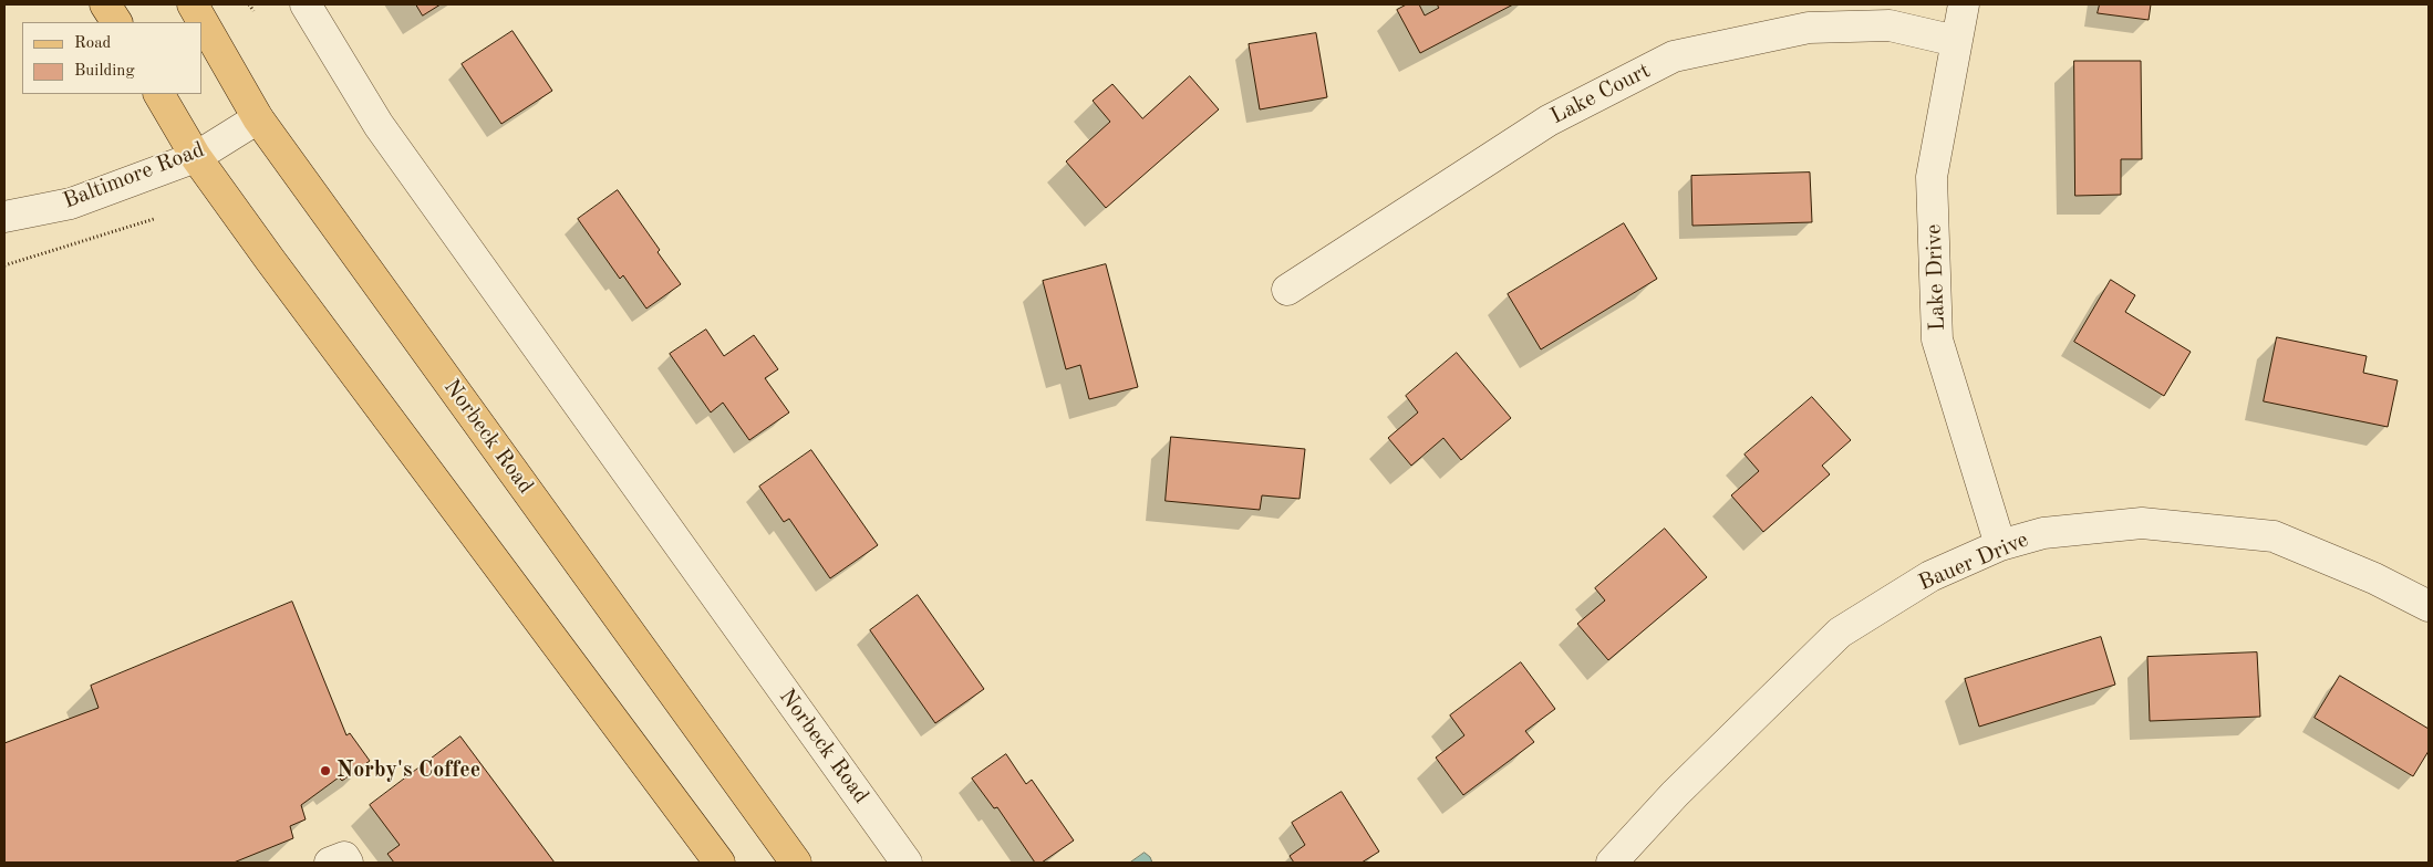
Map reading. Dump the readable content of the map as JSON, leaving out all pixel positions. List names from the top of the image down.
{
  "streets": {
    "main road": ["Norbeck Road"],
    "street": [
      "Lake Court",
      "Baltimore Road",
      "Lake Drive",
      "Bauer Drive"
    ]
  },
  "crossings": [
    ["Lake Court", "Lake Drive"],
    ["Baltimore Road", "Norbeck Road"],
    ["Lake Drive", "Bauer Drive"]
  ],
  "places": ["Norby's Coffee"],
  "legend": ["Road", "Building"]
}
